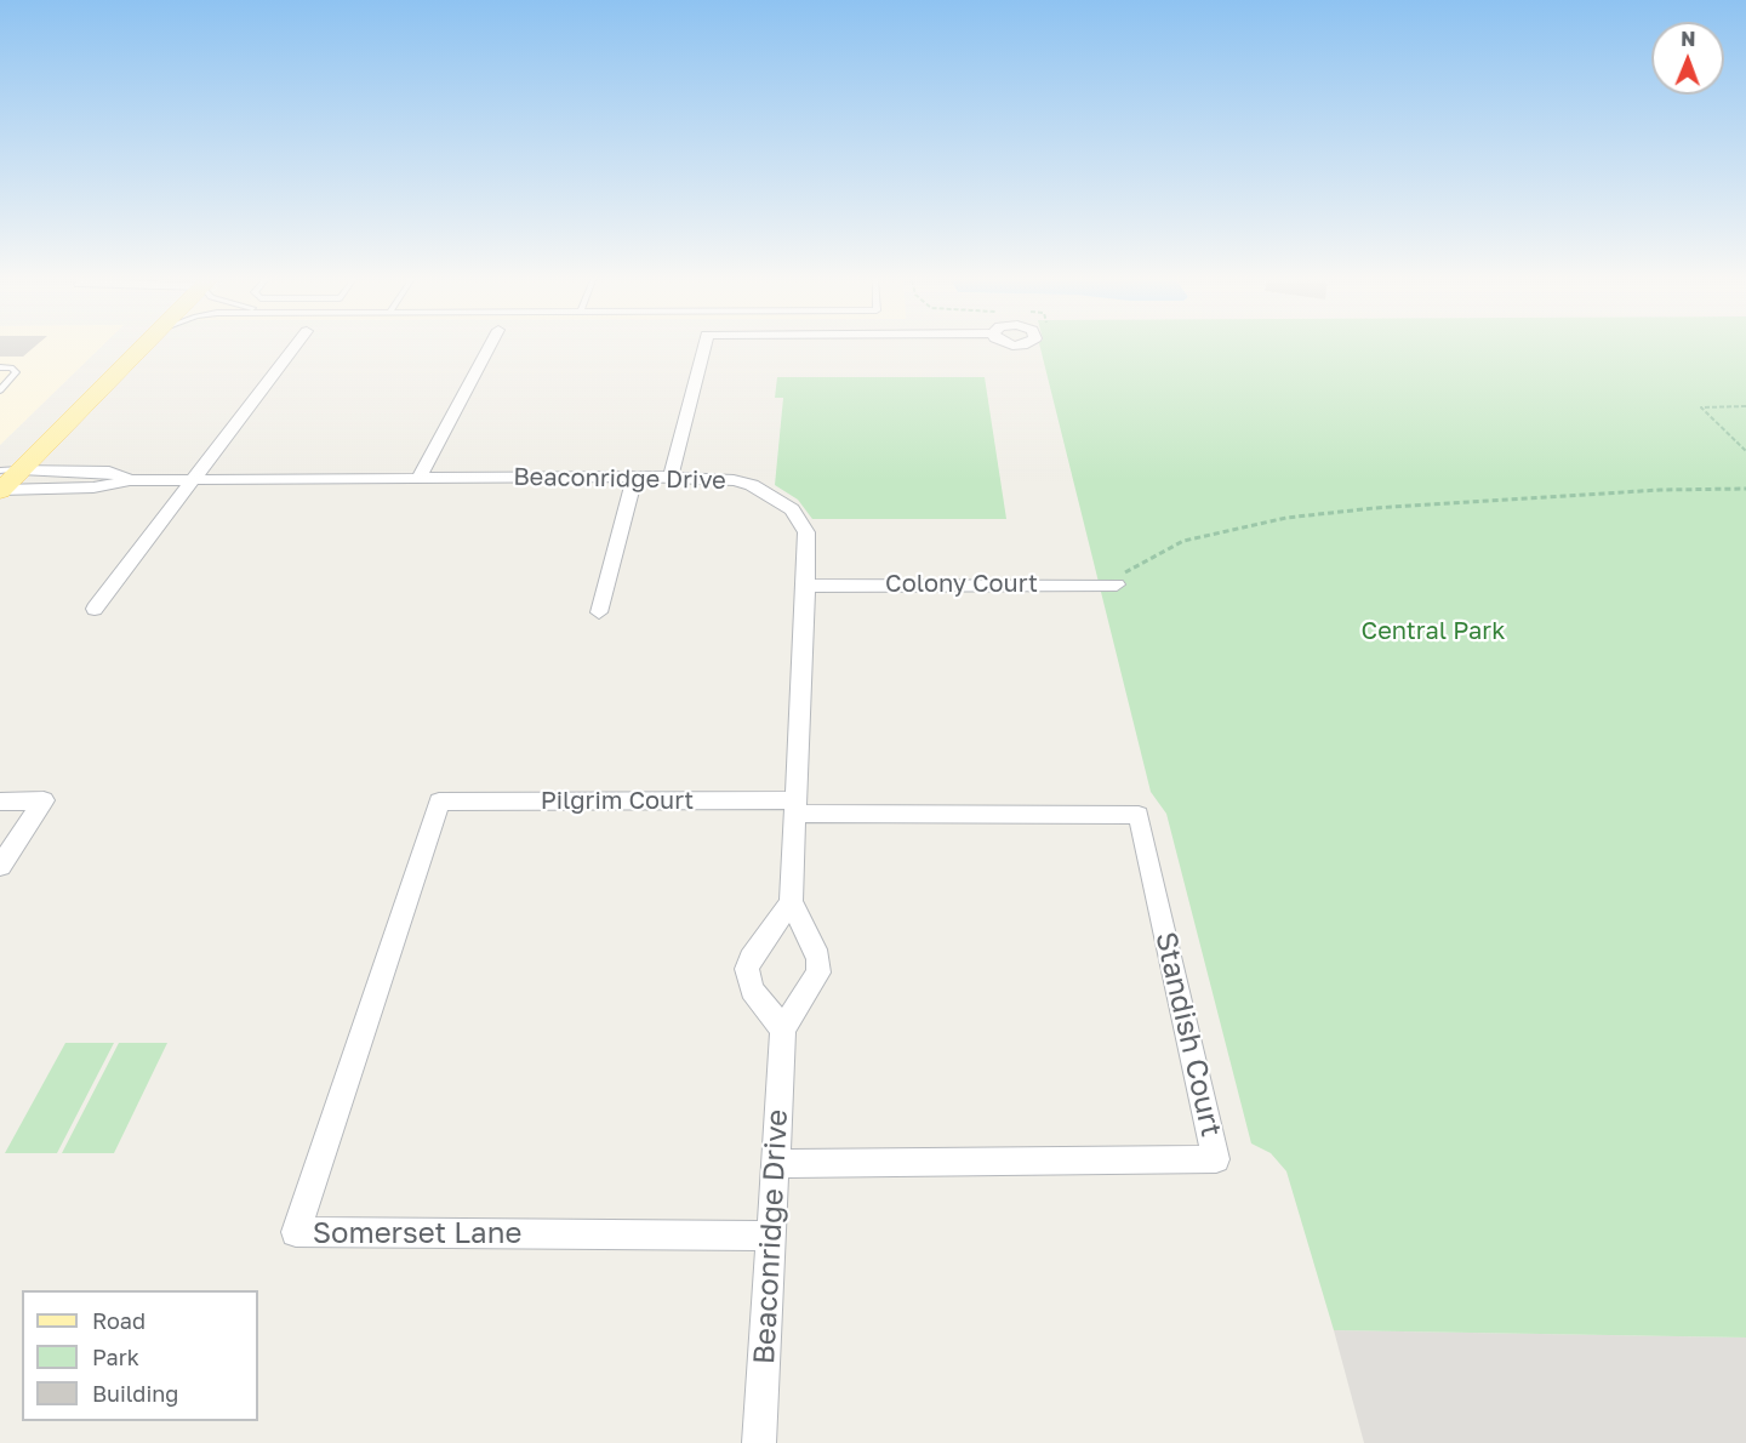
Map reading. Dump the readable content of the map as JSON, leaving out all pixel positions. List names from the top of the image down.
{
  "streets": {
    "street": [
      "Beaconridge Drive",
      "Colony Court",
      "Pilgrim Court",
      "Standish Court",
      "Somerset Lane"
    ]
  },
  "crossings": [
    ["Beaconridge Drive", "Colony Court"],
    ["Beaconridge Drive", "Pilgrim Court"],
    ["Beaconridge Drive", "Standish Court"],
    ["Beaconridge Drive", "Somerset Lane"],
    ["Pilgrim Court", "Standish Court"],
    ["Pilgrim Court", "Somerset Lane"]
  ],
  "parks": ["Central Park"],
  "legend": ["Road", "Park", "Building"],
  "north": "top"
}
